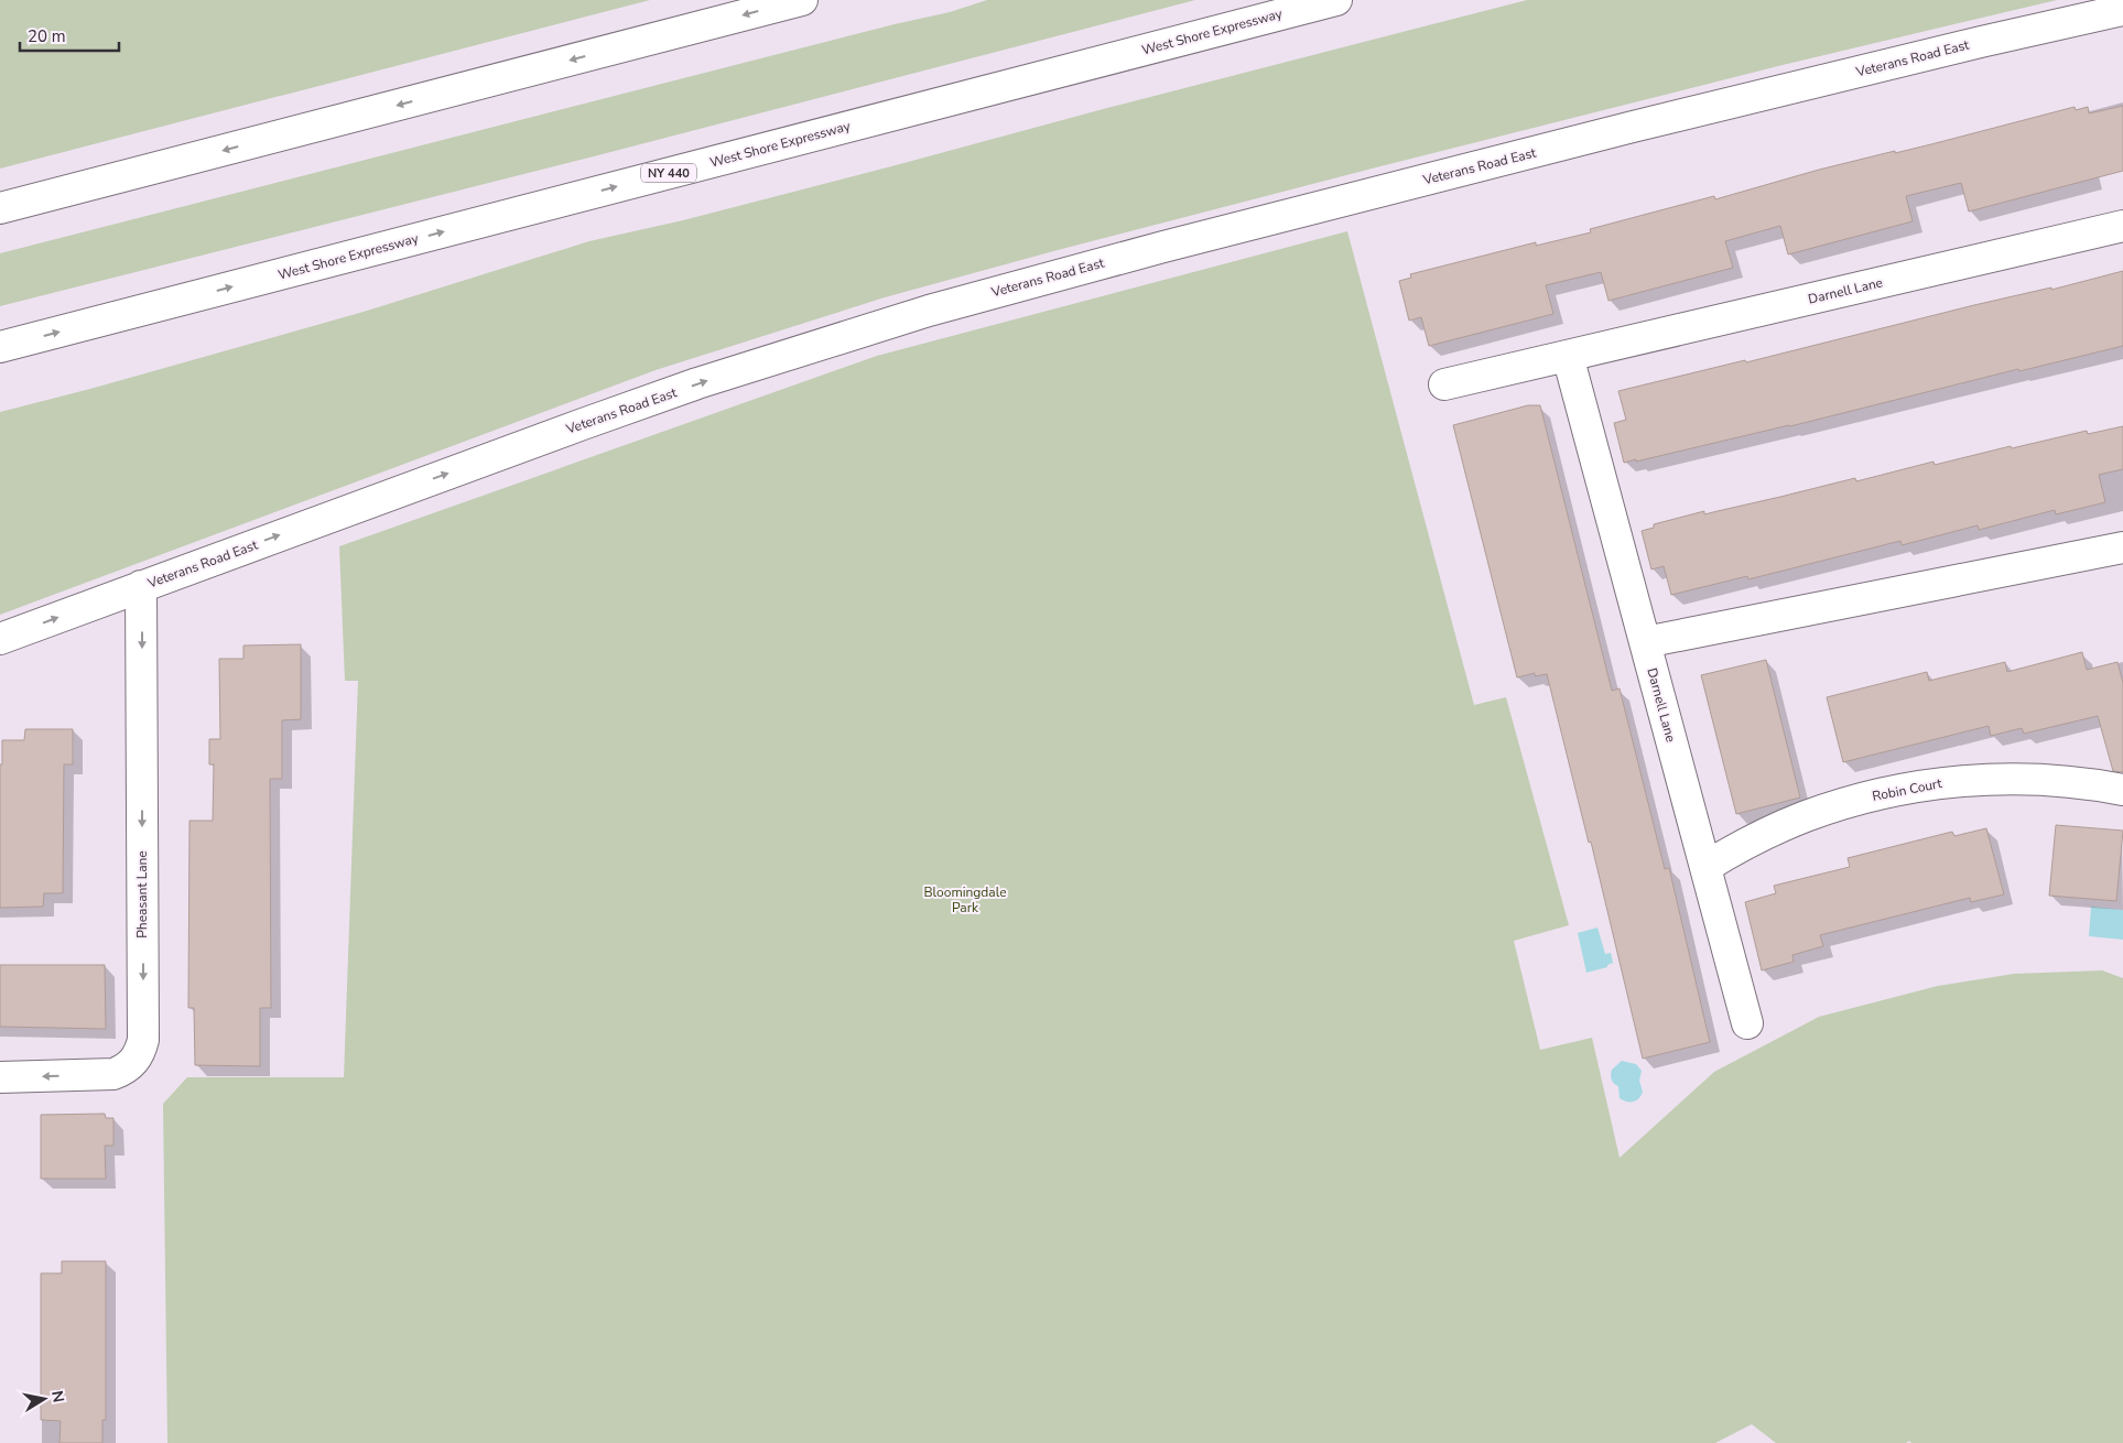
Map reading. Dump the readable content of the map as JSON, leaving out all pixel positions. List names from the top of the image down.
{
  "streets": {
    "main road": [
      "West Shore Expressway",
      "Veterans Road East",
      "NY 440",
      "Darnell Lane",
      "Robin Court",
      "Pheasant Lane"
    ]
  },
  "crossings": [
    ["Veterans Road East", "Pheasant Lane"],
    ["Darnell Lane", "Robin Court"]
  ],
  "one_way": ["Veterans Road East", "Pheasant Lane"],
  "parks": ["Bloomingdale Park"],
  "scale_bar": "20 m",
  "north": "right"
}
